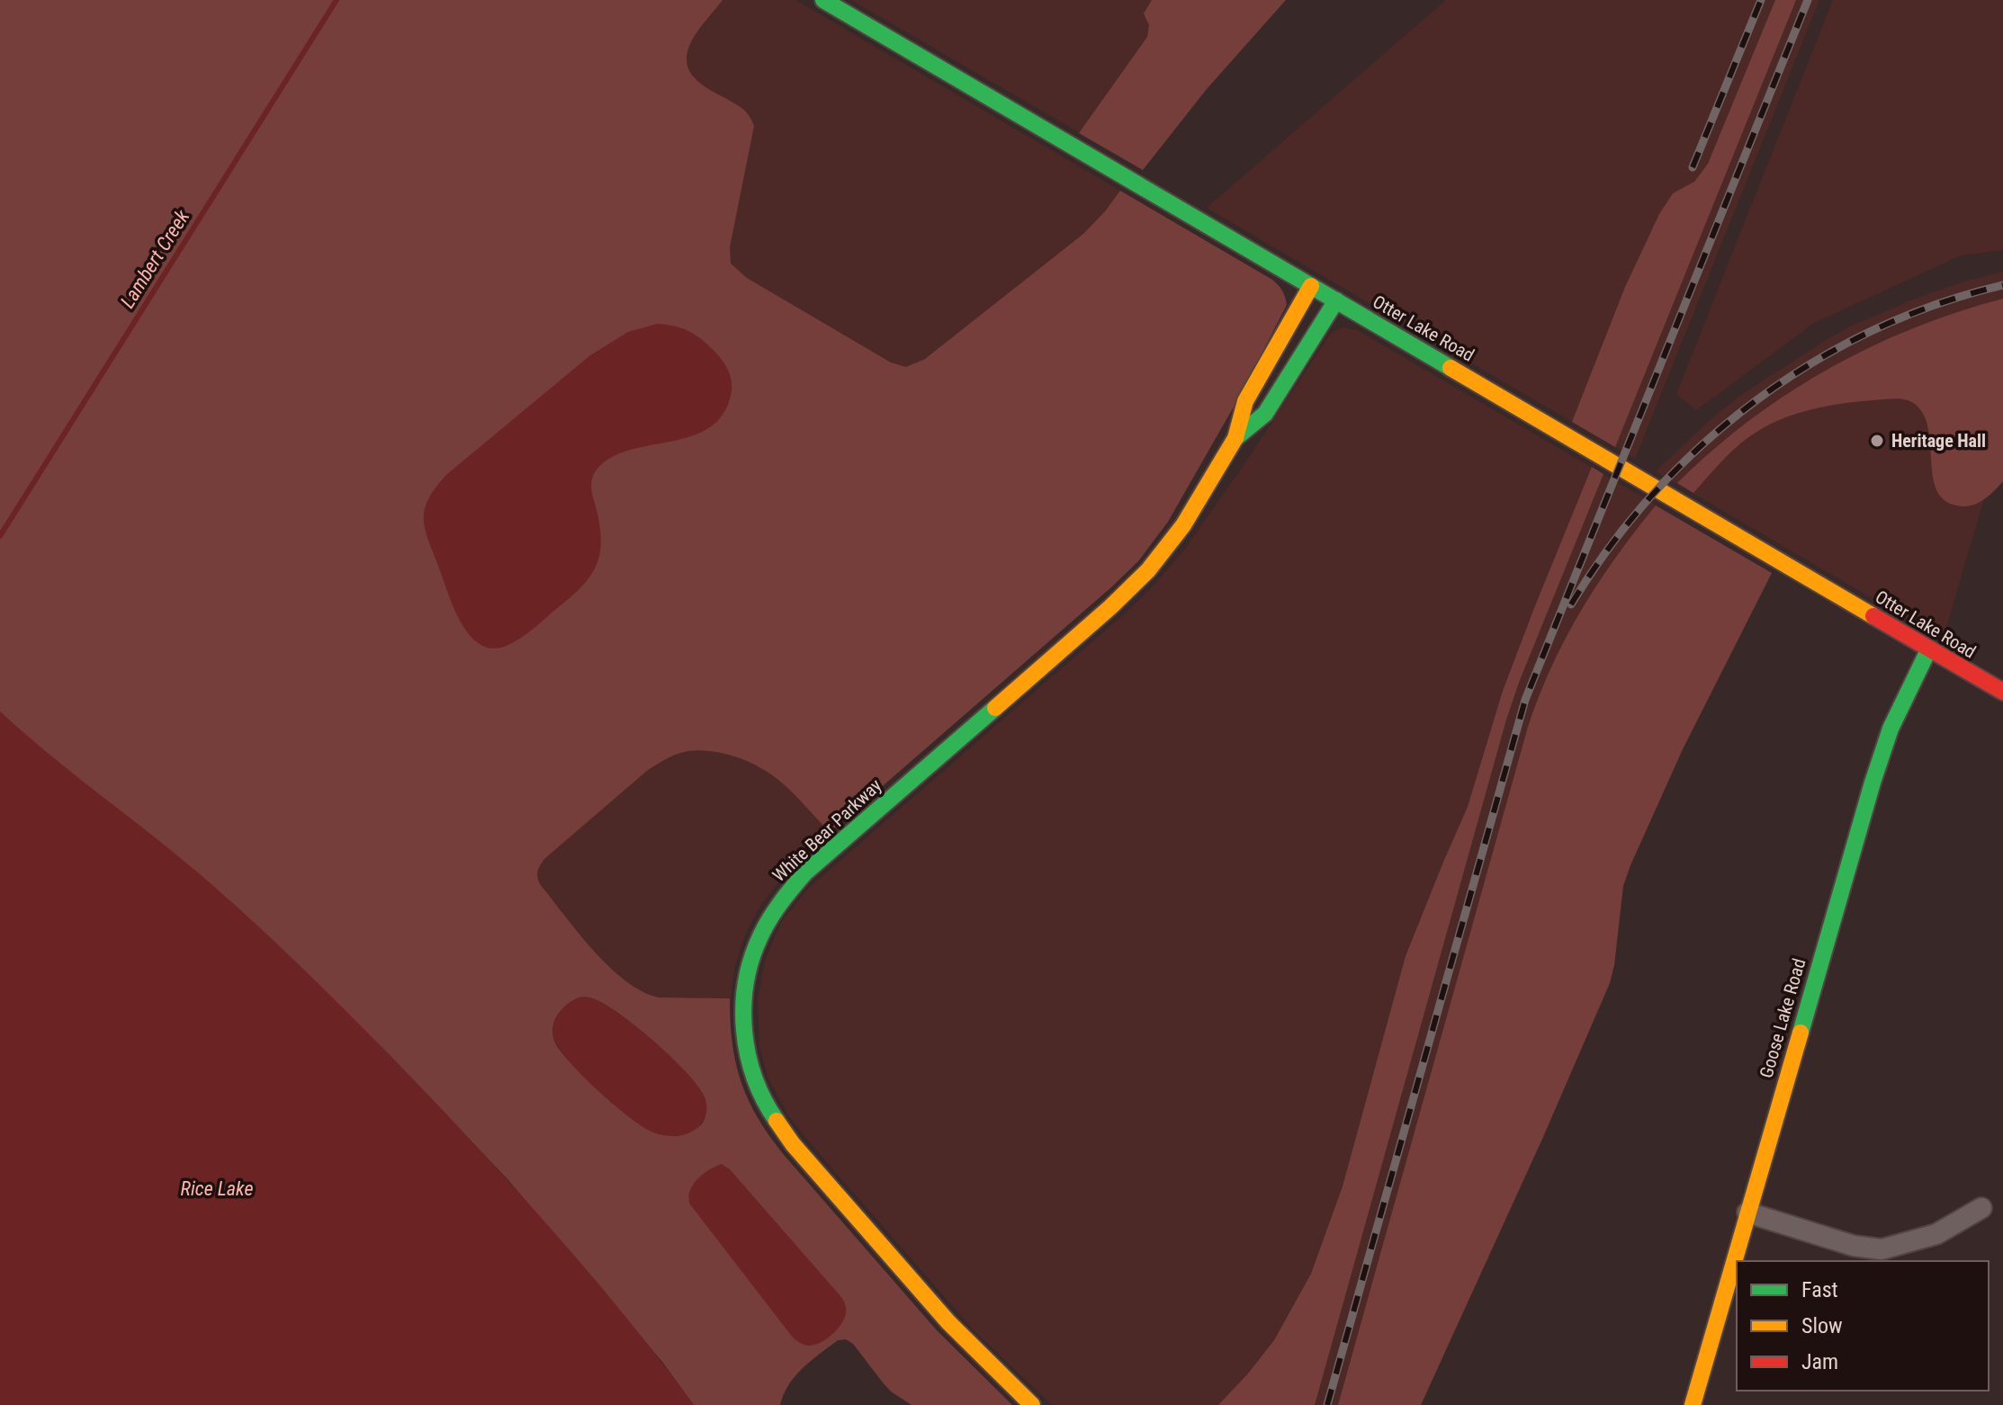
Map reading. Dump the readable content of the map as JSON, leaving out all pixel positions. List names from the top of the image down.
{
  "streets": {
    "street": ["Otter Lake Road", "White Bear Parkway", "Goose Lake Road"]
  },
  "crossings": [
    ["Otter Lake Road", "White Bear Parkway"],
    ["Otter Lake Road", "Goose Lake Road"]
  ],
  "water": ["Lambert Creek", "Rice Lake"],
  "places": ["Heritage Hall"],
  "legend": ["Fast", "Slow", "Jam"]
}
